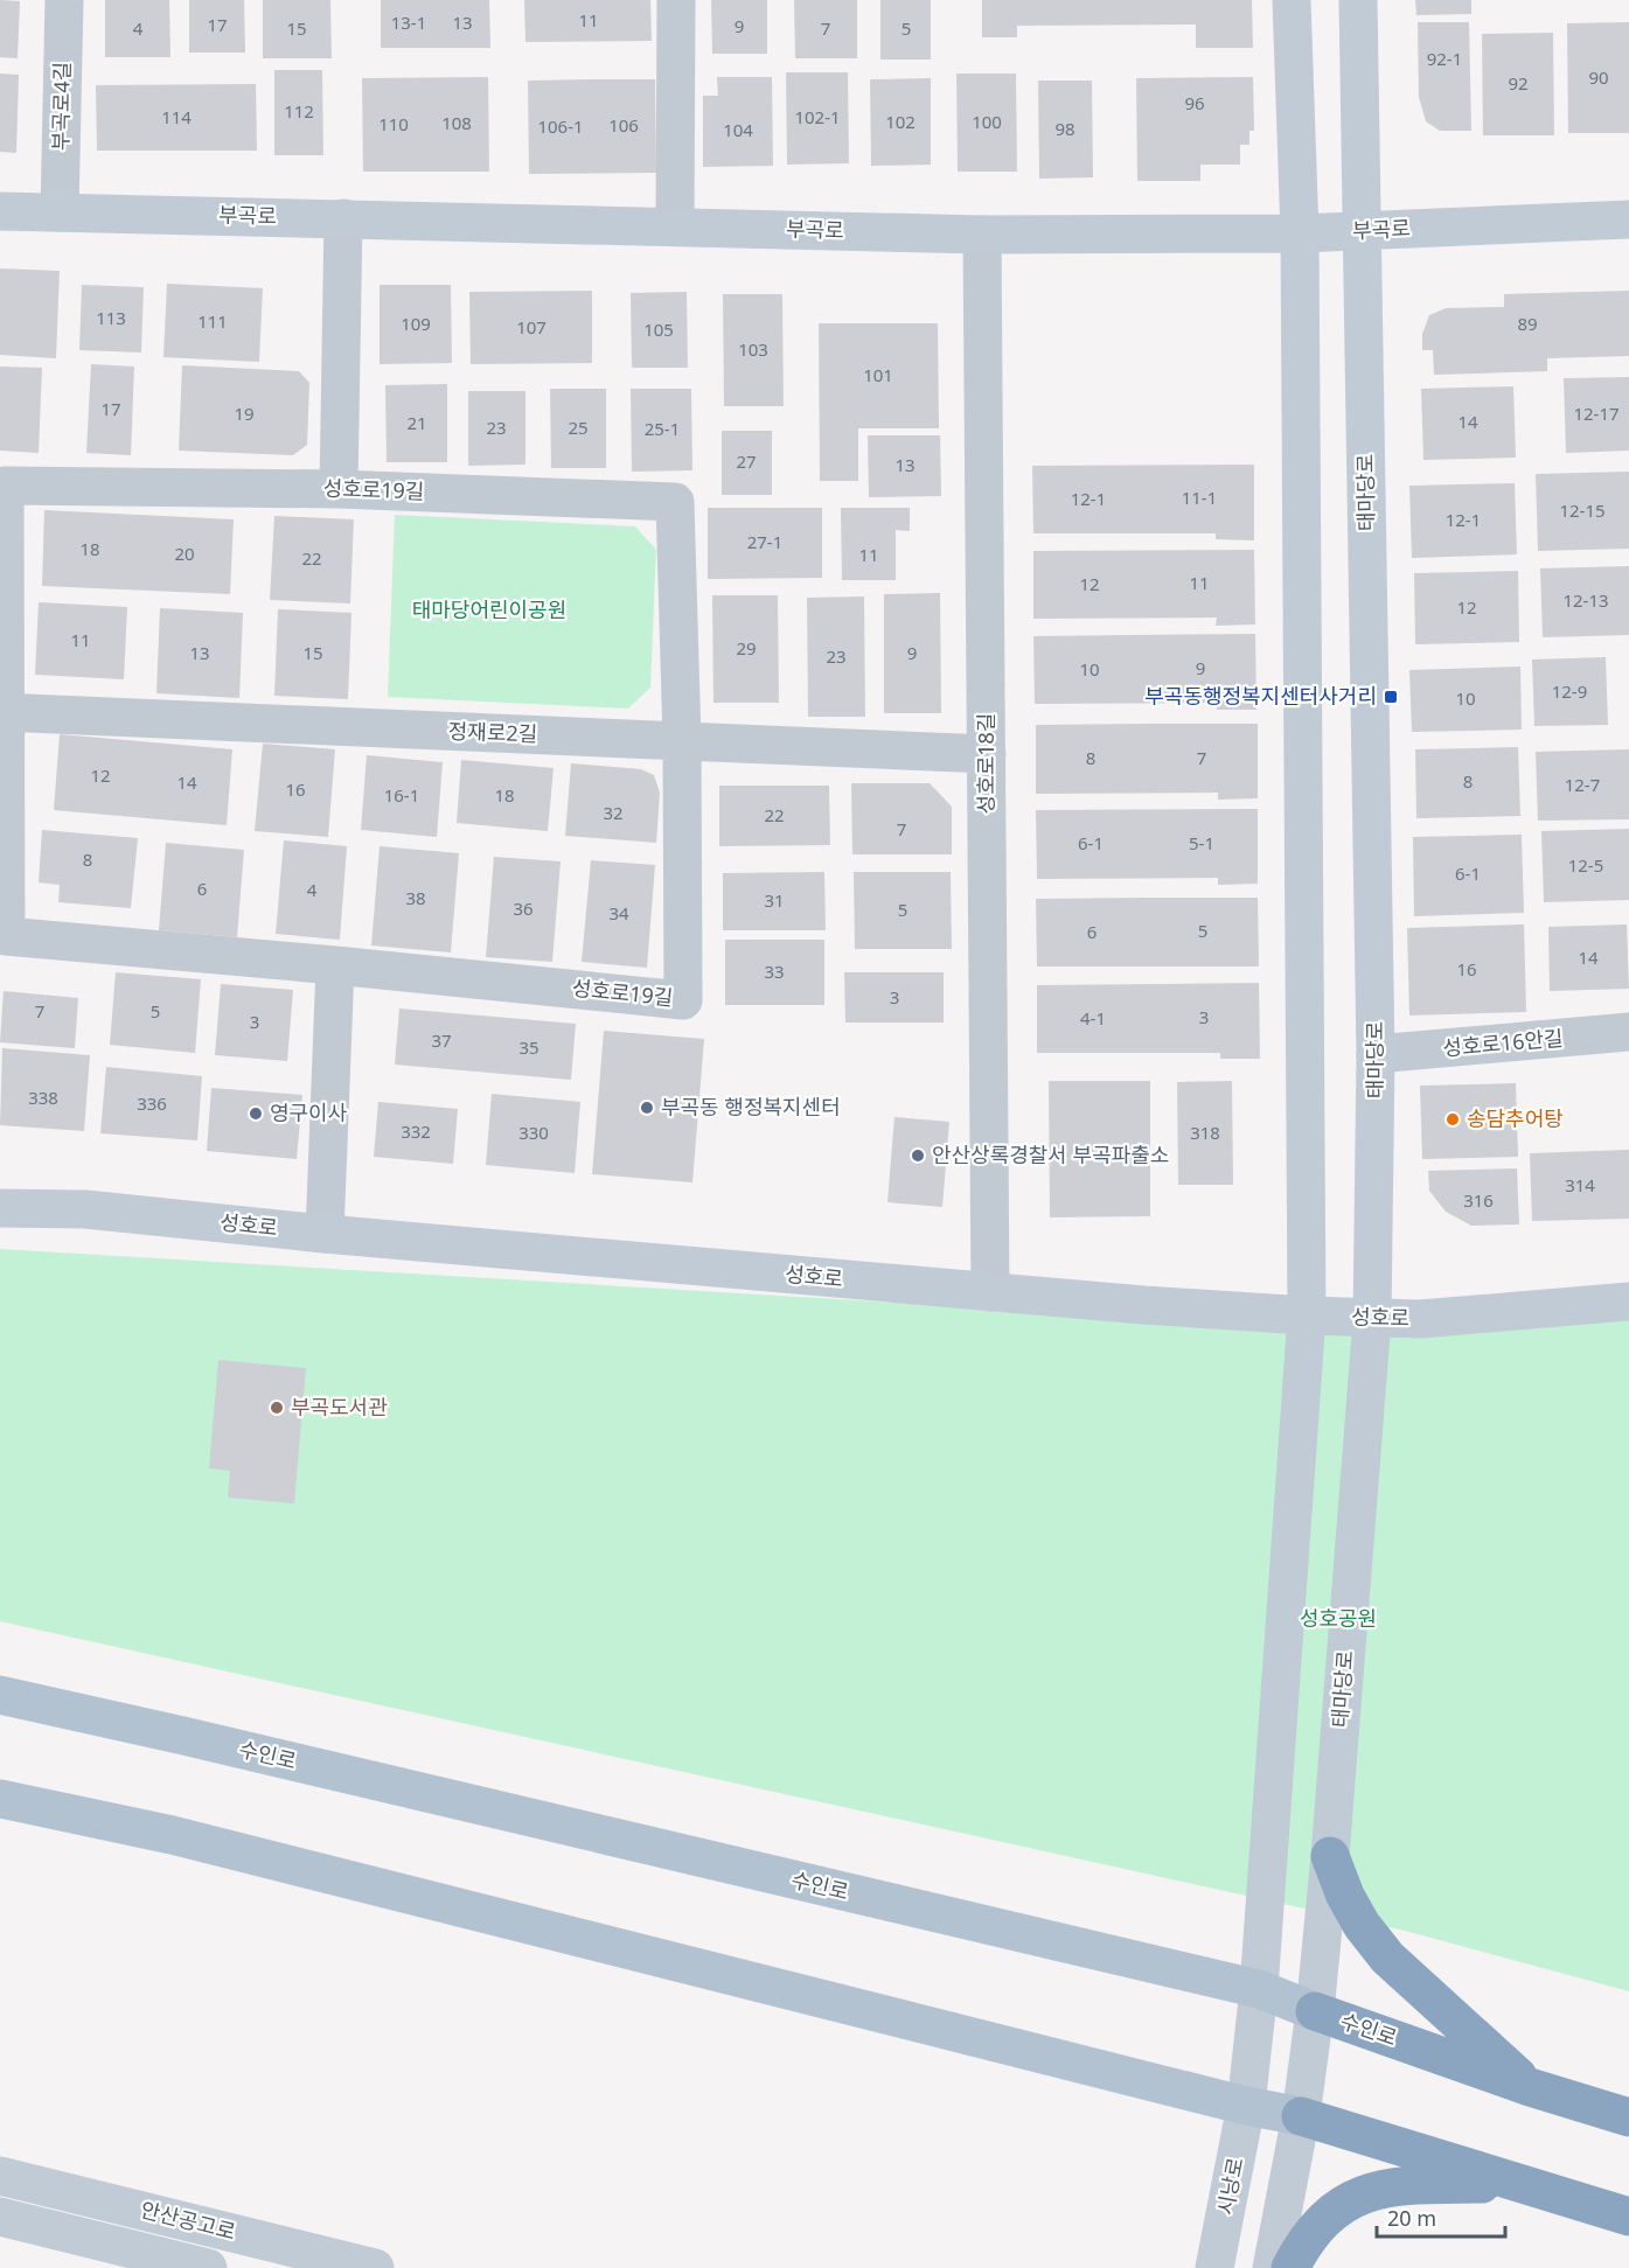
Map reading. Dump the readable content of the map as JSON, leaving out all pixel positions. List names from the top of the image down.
{
  "streets": {
    "highway": ["수인로"],
    "street": [
      "부곡로4길",
      "부곡로",
      "성호로19길",
      "태마당로",
      "정재로2길",
      "성호로18길",
      "성호로16안길",
      "성호로",
      "시낭로",
      "안산공고로"
    ]
  },
  "crossings": [
    ["부곡로4길", "부곡로"],
    ["부곡로", "태마당로"],
    ["부곡로", "성호로18길"],
    ["성호로19길", "정재로2길"],
    ["태마당로", "성호로16안길"],
    ["태마당로", "성호로"],
    ["태마당로", "수인로"],
    ["정재로2길", "성호로18길"],
    ["성호로18길", "성호로"]
  ],
  "parks": ["태마당어린이공원", "성호공원"],
  "places": {
    "transit": ["부곡동행정복지센터사거리"],
    "other": [
      "부곡동 행정복지센터",
      "영구이사",
      "송담추어탕",
      "안산상록경찰서 부곡파출소",
      "부곡도서관"
    ]
  },
  "house_numbers": [
    "11",
    "13-1",
    "13",
    "17",
    "9",
    "4",
    "15",
    "7",
    "5",
    "92-1",
    "90",
    "92",
    "96",
    "112",
    "114",
    "102-1",
    "102",
    "100",
    "108",
    "110",
    "106",
    "106-1",
    "98",
    "104",
    "113",
    "111",
    "109",
    "89",
    "107",
    "105",
    "103",
    "101",
    "17",
    "19",
    "12-17",
    "14",
    "21",
    "23",
    "25",
    "25-1",
    "27",
    "13",
    "11-1",
    "12-1",
    "12-15",
    "12-1",
    "27-1",
    "18",
    "20",
    "11",
    "22",
    "11",
    "12",
    "12-13",
    "12",
    "11",
    "29",
    "13",
    "15",
    "9",
    "23",
    "9",
    "10",
    "12-9",
    "10",
    "8",
    "7",
    "12",
    "8",
    "14",
    "12-7",
    "16",
    "16-1",
    "18",
    "32",
    "22",
    "7",
    "6-1",
    "5-1",
    "8",
    "12-5",
    "6-1",
    "6",
    "4",
    "38",
    "31",
    "36",
    "5",
    "34",
    "5",
    "6",
    "14",
    "16",
    "33",
    "3",
    "7",
    "5",
    "3",
    "4-1",
    "3",
    "37",
    "35",
    "338",
    "336",
    "332",
    "330",
    "318",
    "314",
    "316"
  ],
  "scale_bar": "20 m"
}
